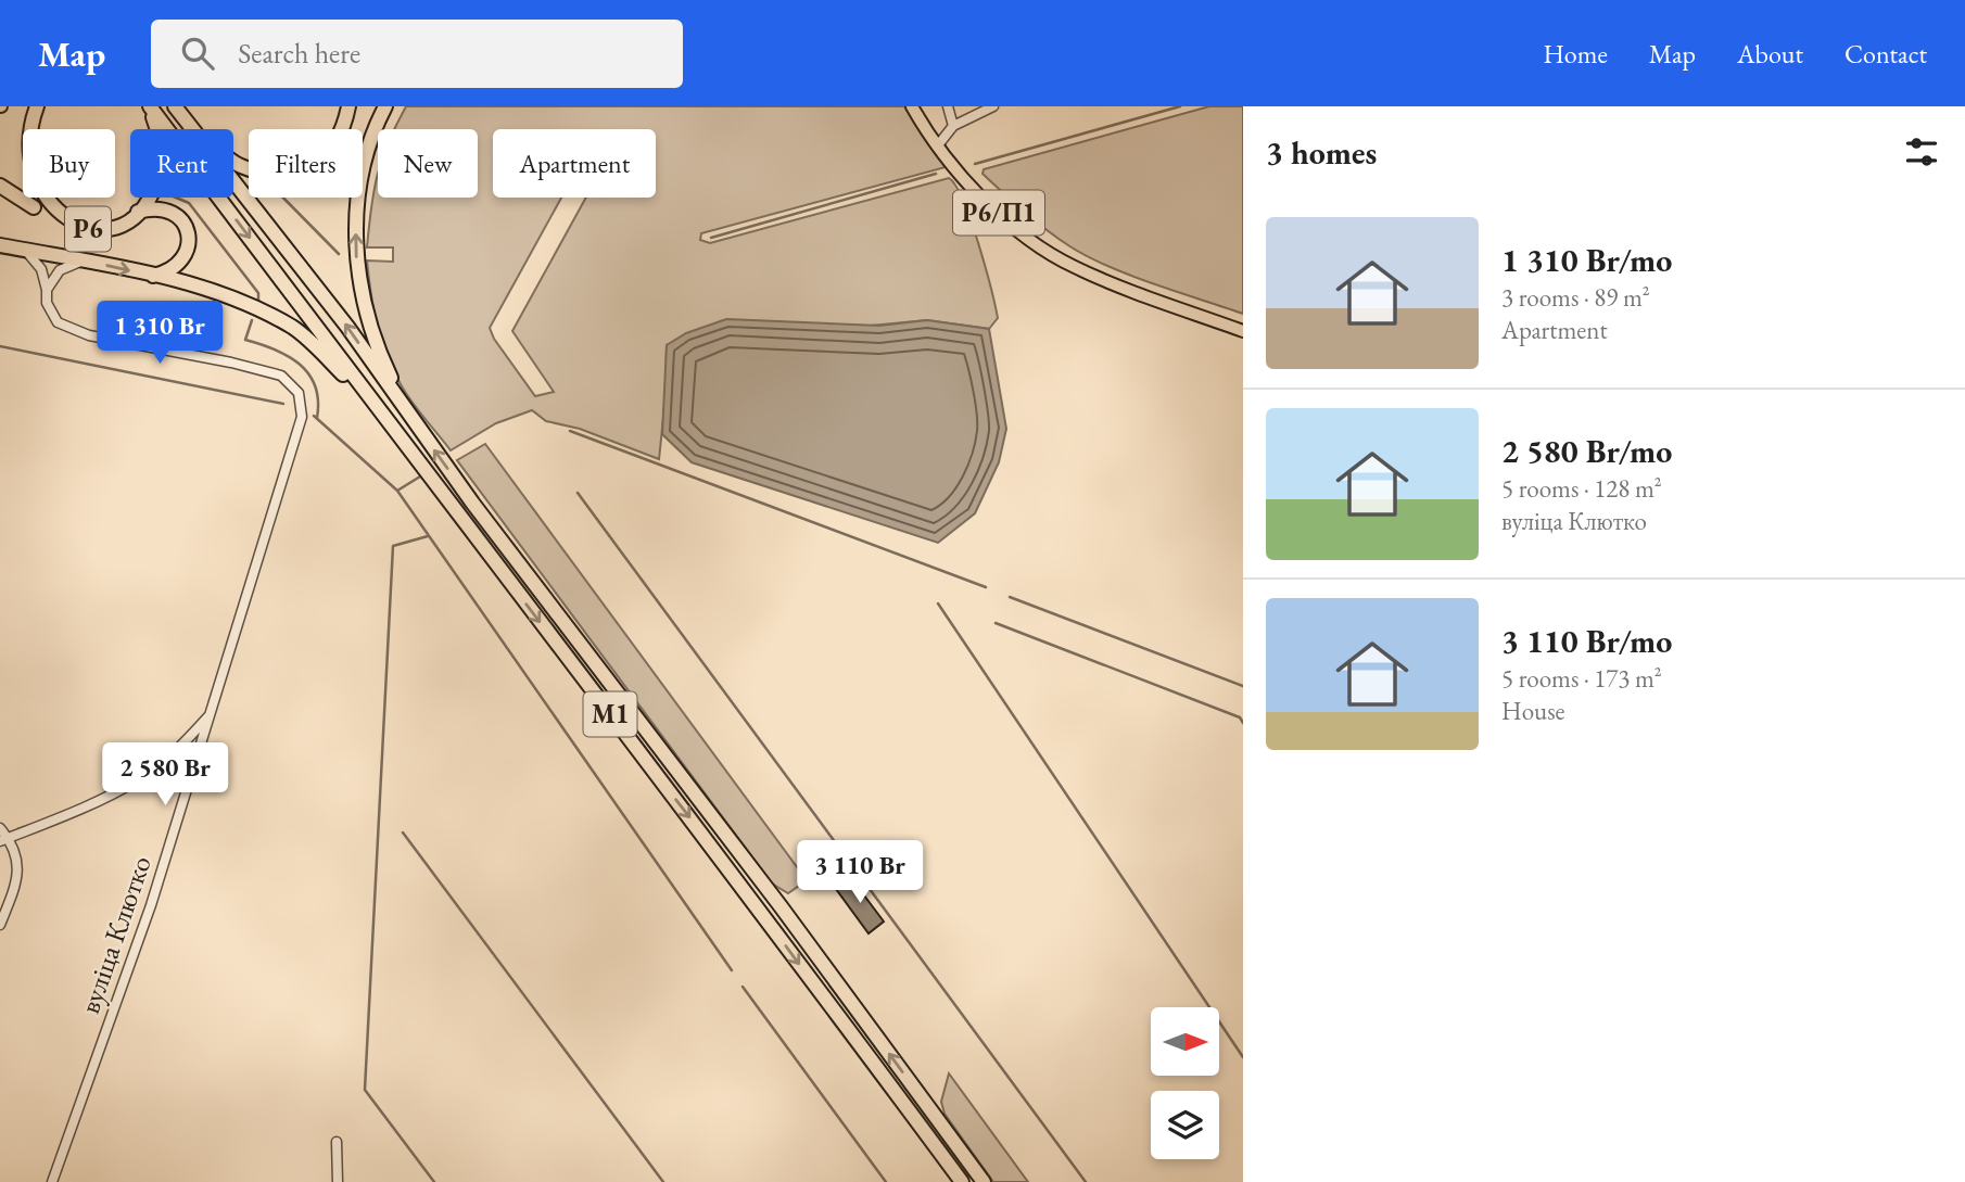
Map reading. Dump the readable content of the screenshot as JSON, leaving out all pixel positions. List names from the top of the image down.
{
  "streets": {
    "highway": ["Р6", "М1"],
    "main road": ["Р6/П1"],
    "street": ["вуліца Клютко"]
  },
  "crossings": [
    ["Р6", "М1"],
    ["Р6", "вуліца Клютко"]
  ],
  "north": "right",
  "page": {
    "header": "Map",
    "search": "Search here",
    "nav": [
      "Home",
      "Map",
      "About",
      "Contact"
    ],
    "heading": "3 homes",
    "chip": [
      "Buy",
      "Rent",
      "Filters",
      "New",
      "Apartment"
    ],
    "list": [
      {
        "name": "1 310 Br/mo",
        "note": "3 rooms · 89 m² · Apartment"
      },
      {
        "name": "2 580 Br/mo",
        "note": "5 rooms · 128 m² · вуліца Клютко"
      },
      {
        "name": "3 110 Br/mo",
        "note": "5 rooms · 173 m² · House"
      }
    ],
    "price": ["1 310 Br", "2 580 Br", "3 110 Br"]
  }
}
